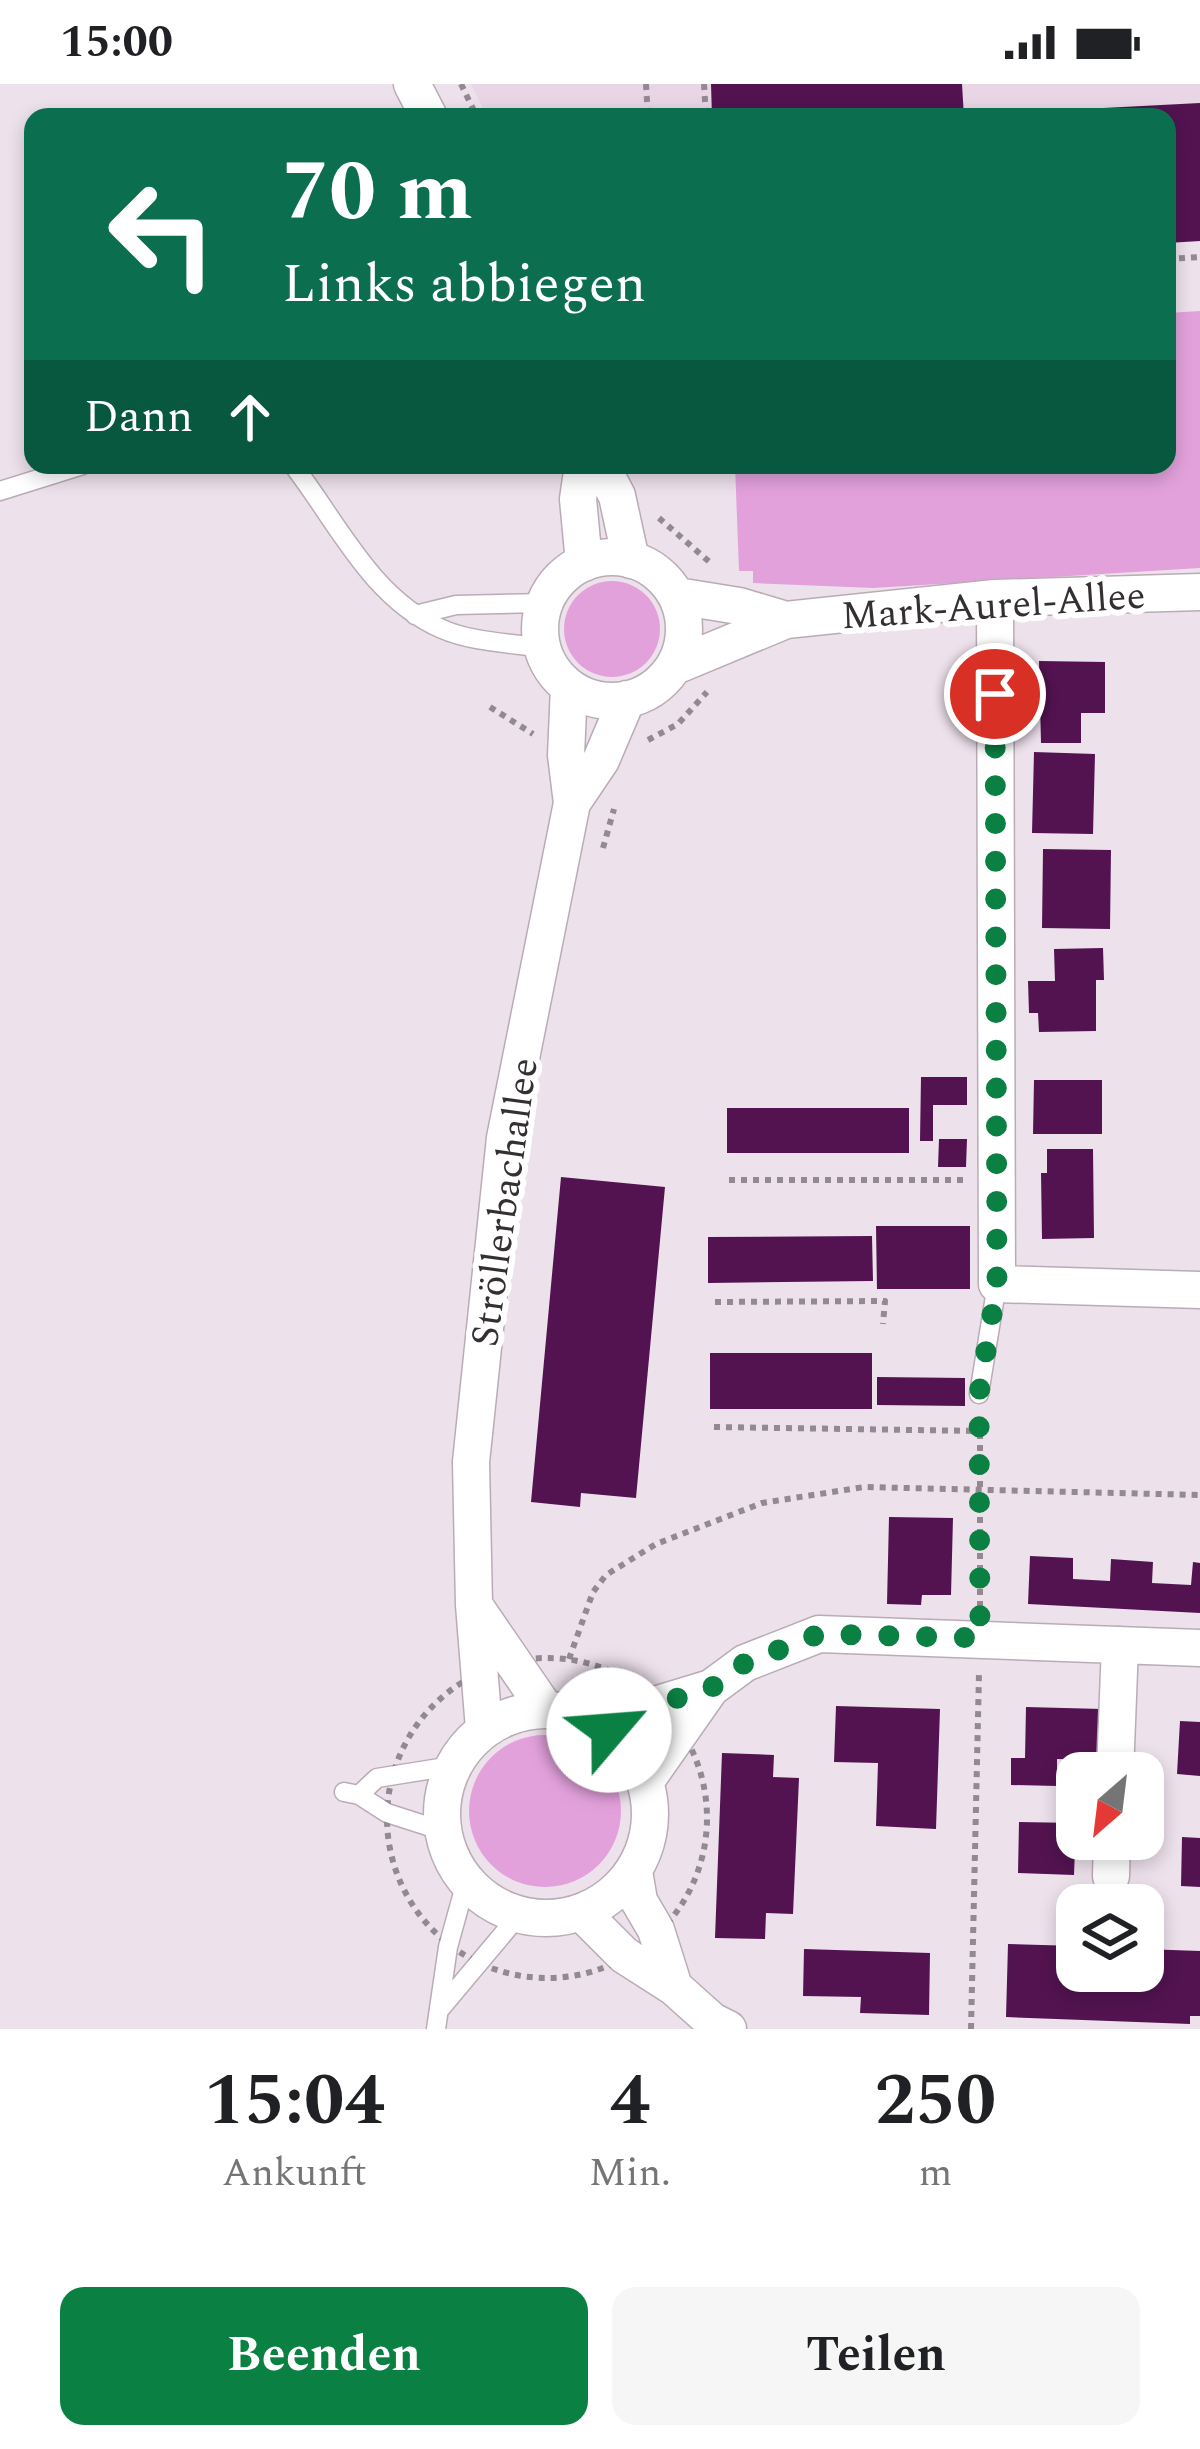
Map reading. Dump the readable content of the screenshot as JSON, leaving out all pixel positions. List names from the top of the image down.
{
  "streets": {
    "street": ["Mark-Aurel-Allee", "Ströllerbachallee"]
  },
  "crossings": [
    ["Mark-Aurel-Allee", "Ströllerbachallee"]
  ],
  "north": "bottom left",
  "page": {
    "status": "15:00",
    "turn": ["70 m", "Links abbiegen"],
    "then": "Dann",
    "eta": [
      "15:04",
      "Ankunft",
      "4",
      "Min.",
      "250",
      "m"
    ],
    "buttons": ["Beenden", "Teilen"]
  }
}
